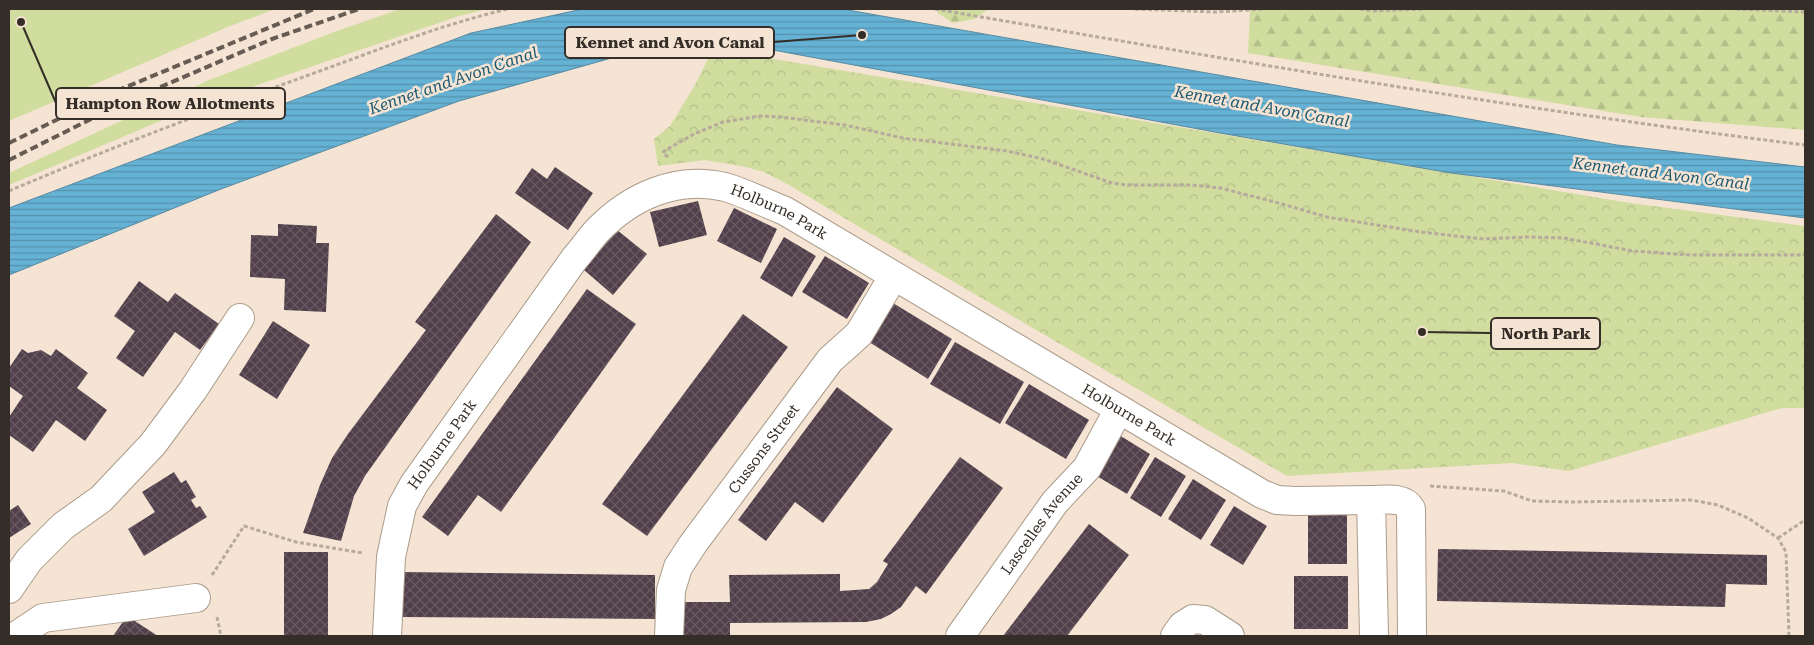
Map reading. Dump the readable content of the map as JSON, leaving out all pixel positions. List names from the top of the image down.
{
  "streets": {
    "street": ["Holburne Park", "Cussons Street", "Lascelles Avenue"]
  },
  "crossings": [
    ["Holburne Park", "Cussons Street"],
    ["Holburne Park", "Lascelles Avenue"]
  ],
  "water": ["Kennet and Avon Canal"],
  "places": ["Hampton Row Allotments", "Kennet and Avon Canal", "North Park"]
}
